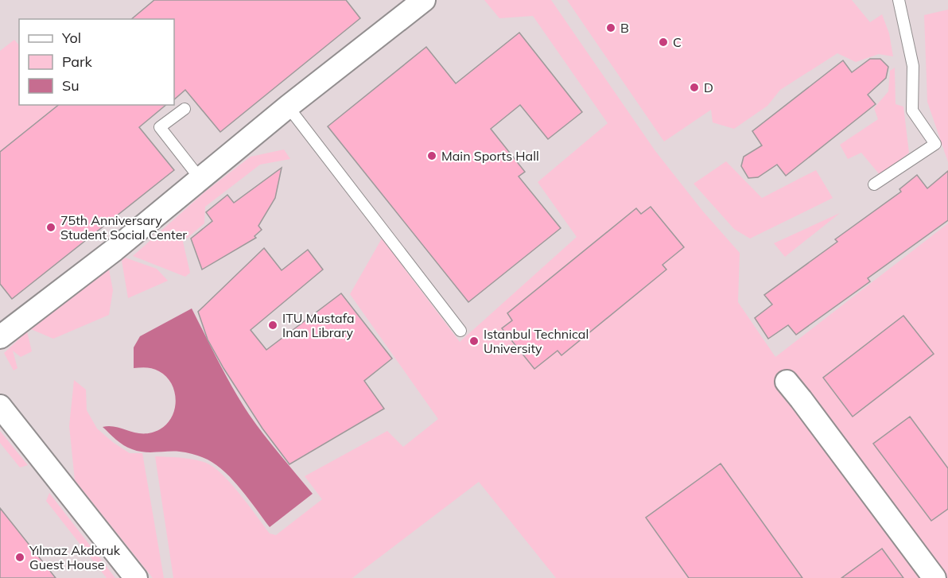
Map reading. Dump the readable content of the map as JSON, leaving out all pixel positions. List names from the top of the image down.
{
  "places": [
    "B",
    "C",
    "D",
    "Main Sports Hall",
    "75th Anniversary Student Social Center",
    "ITU Mustafa Inan Library",
    "Istanbul Technical University",
    "Yılmaz Akdoruk Guest House"
  ],
  "legend": ["Yol", "Park", "Su"]
}
